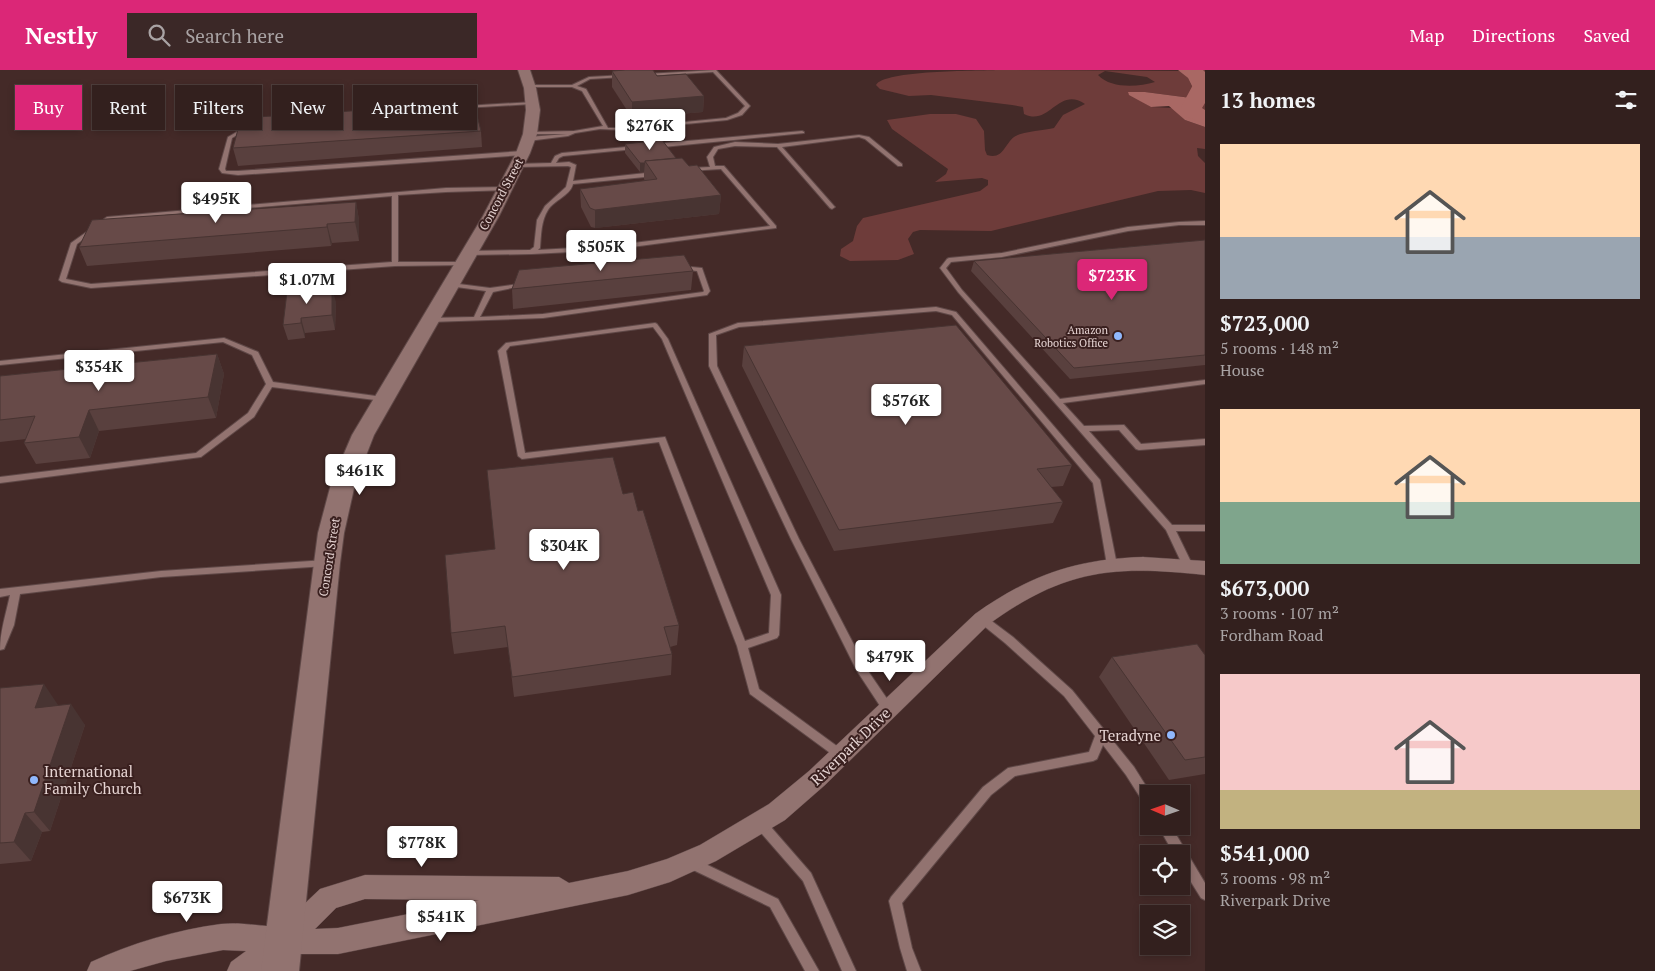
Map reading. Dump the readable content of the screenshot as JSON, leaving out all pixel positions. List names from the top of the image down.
{
  "streets": {
    "street": ["Concord Street", "Riverpark Drive"]
  },
  "crossings": [
    ["Concord Street", "Riverpark Drive"]
  ],
  "places": ["Amazon Robotics Office", "Teradyne", "International Family Church"],
  "north": "left",
  "page": {
    "header": "Nestly",
    "search": "Search here",
    "nav": ["Map", "Directions", "Saved"],
    "heading": "13 homes",
    "chip": [
      "Buy",
      "Rent",
      "Filters",
      "New",
      "Apartment"
    ],
    "price": [
      "$276K",
      "$495K",
      "$505K",
      "$723K",
      "$1.07M",
      "$354K",
      "$576K",
      "$461K",
      "$304K",
      "$479K",
      "$778K",
      "$673K",
      "$541K"
    ],
    "list": [
      {
        "name": "$723,000",
        "note": "5 rooms · 148 m² · House"
      },
      {
        "name": "$673,000",
        "note": "3 rooms · 107 m² · Fordham Road"
      },
      {
        "name": "$541,000",
        "note": "3 rooms · 98 m² · Riverpark Drive"
      }
    ]
  }
}
